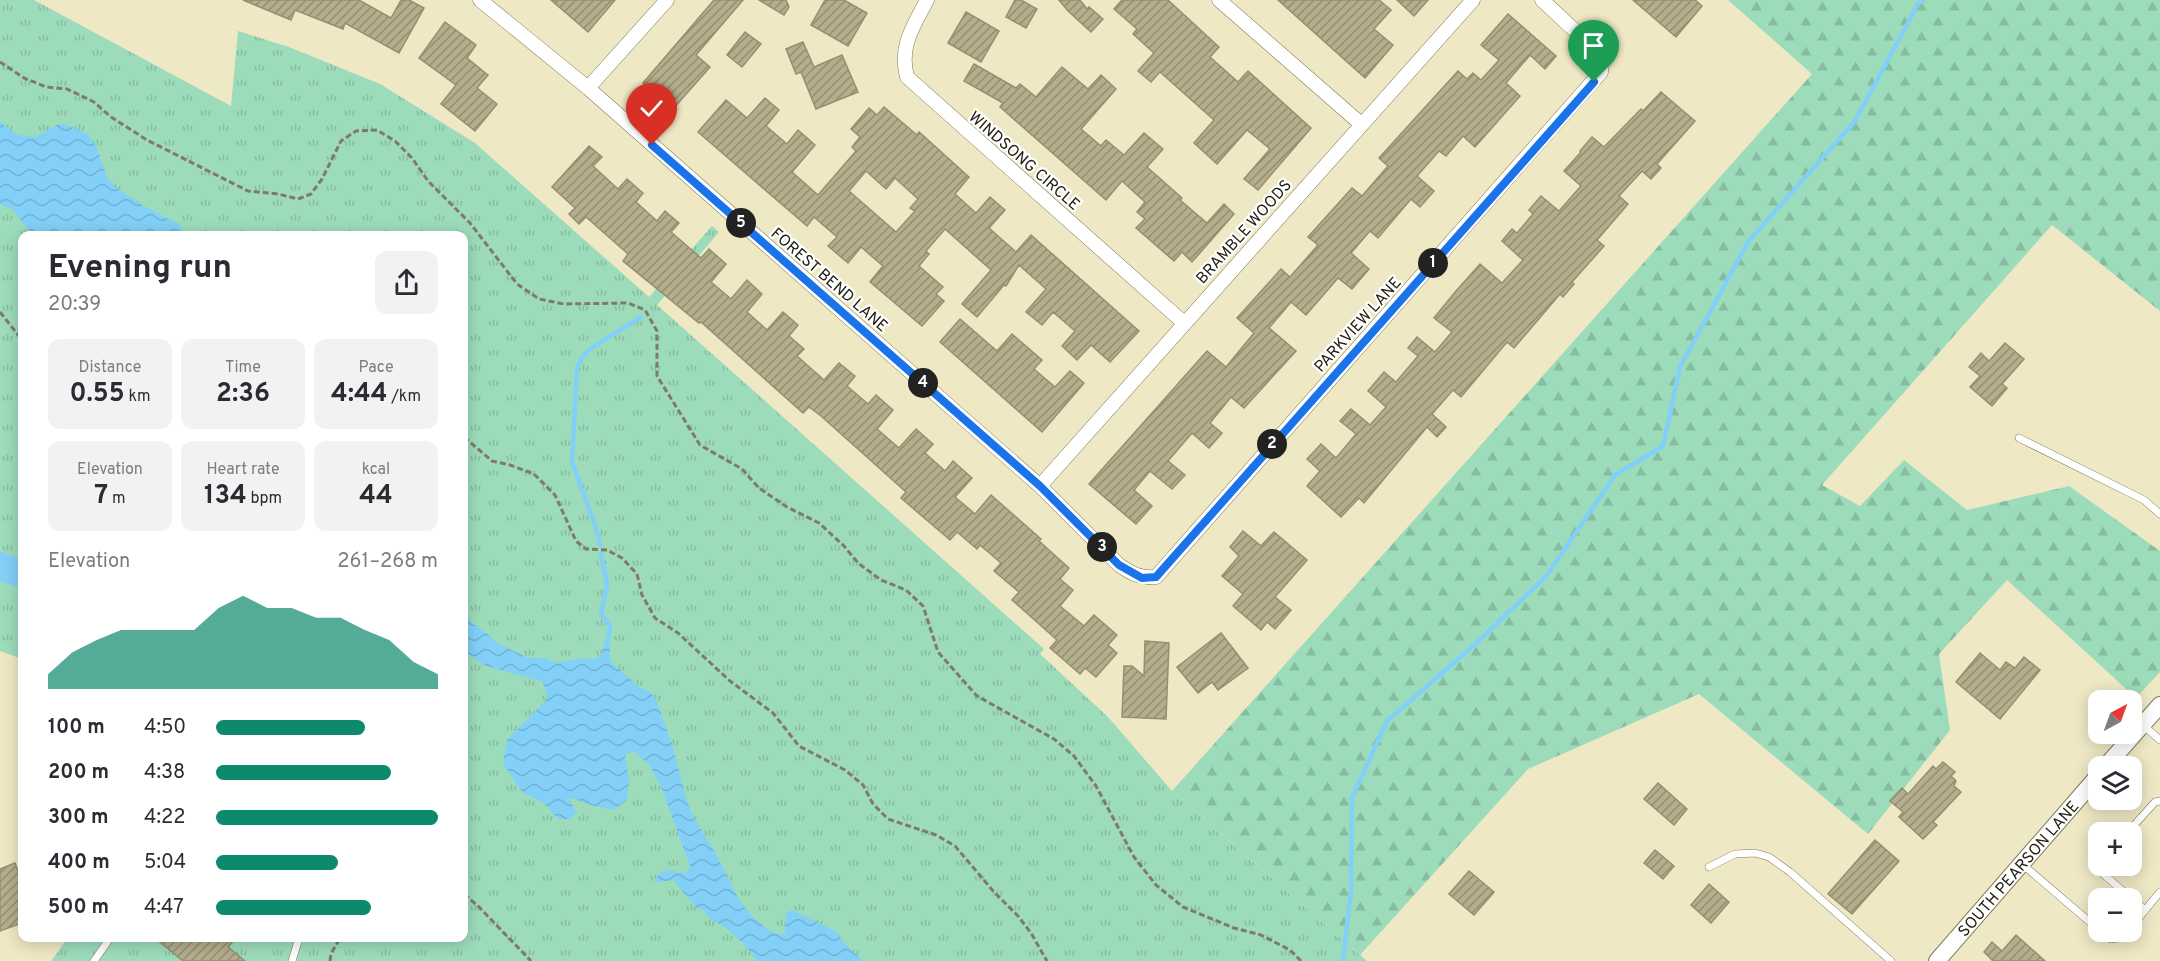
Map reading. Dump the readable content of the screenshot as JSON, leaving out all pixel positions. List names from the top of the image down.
{
  "streets": {
    "street": [
      "WINDSONG CIRCLE",
      "BRAMBLE WOODS",
      "FOREST BEND LANE",
      "PARKVIEW LANE",
      "SOUTH PEARSON LANE"
    ]
  },
  "crossings": [
    ["WINDSONG CIRCLE", "BRAMBLE WOODS"],
    ["BRAMBLE WOODS", "FOREST BEND LANE"],
    ["FOREST BEND LANE", "PARKVIEW LANE"]
  ],
  "north": "top right",
  "page": {
    "pins": [
      "5",
      "1",
      "4",
      "2",
      "3"
    ],
    "heading": ["Evening run", "20:39"],
    "stats": [
      ["Distance", "0.55 km"],
      ["Time", "2:36"],
      ["Pace", "4:44 /km"],
      ["Elevation", "7 m"],
      ["Heart rate", "134 bpm"],
      ["kcal", "44"]
    ],
    "chart": ["Elevation", "261–268 m"],
    "map_buttons": ["+", "−"],
    "list": [
      {
        "name": "100 m",
        "note": "4:50"
      },
      {
        "name": "200 m",
        "note": "4:38"
      },
      {
        "name": "300 m",
        "note": "4:22"
      },
      {
        "name": "400 m",
        "note": "5:04"
      },
      {
        "name": "500 m",
        "note": "4:47"
      }
    ]
  }
}
